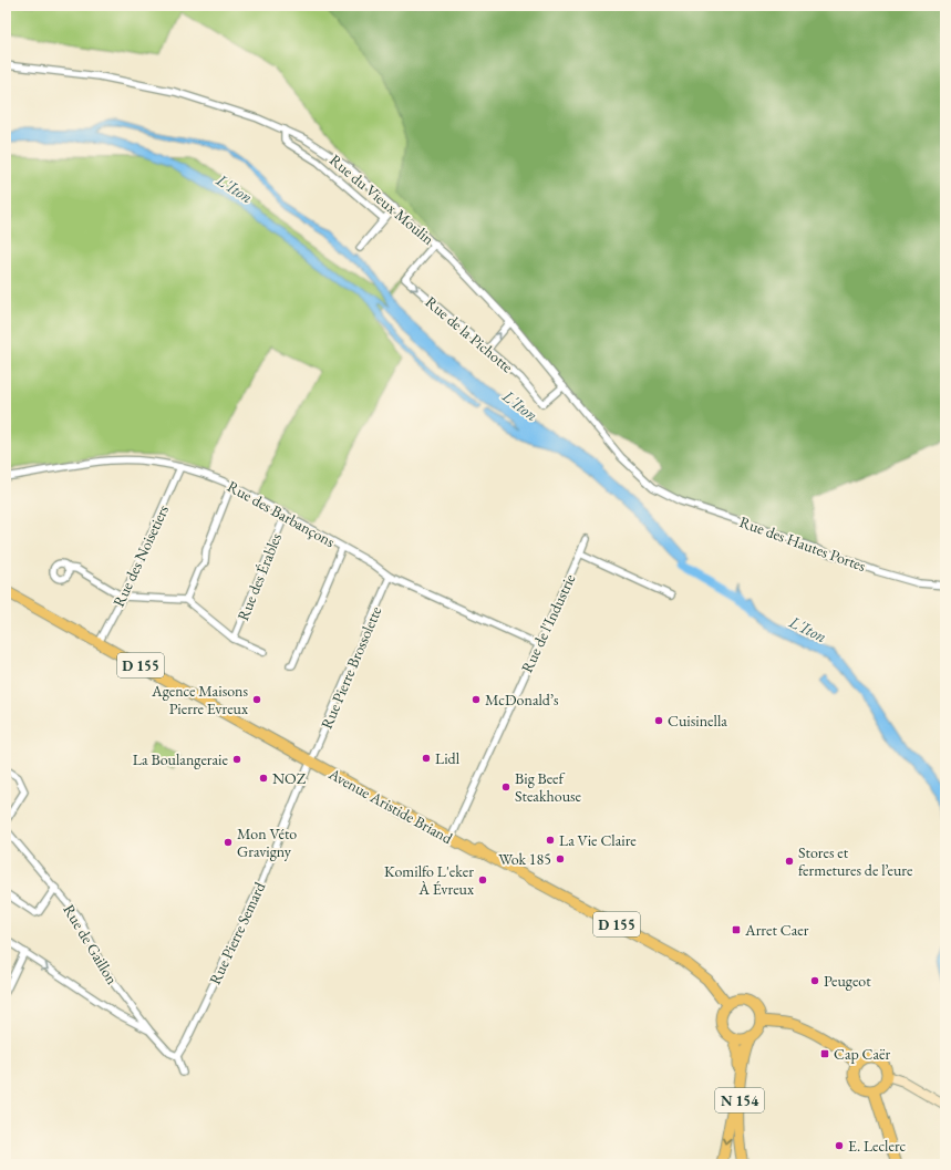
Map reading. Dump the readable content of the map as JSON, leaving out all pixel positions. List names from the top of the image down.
{
  "streets": {
    "main road": ["D 155", "Avenue Aristide Briand", "N 154"],
    "street": [
      "Rue du Vieux Moulin",
      "Rue de la Pichotte",
      "Rue des Barbançons",
      "Rue des Hautes Portes",
      "Rue des Noisetiers",
      "Rue des Érables",
      "Rue de l'Industrie",
      "Rue Pierre Brossolette",
      "Rue Pierre Semard",
      "Rue de Gaillon"
    ]
  },
  "crossings": [
    ["Rue du Vieux Moulin", "Rue de la Pichotte"],
    ["Rue du Vieux Moulin", "Rue des Hautes Portes"],
    ["Rue des Barbançons", "Rue des Noisetiers"],
    ["Rue des Barbançons", "Rue des Érables"],
    ["Rue des Barbançons", "Rue de l'Industrie"],
    ["Rue des Barbançons", "Rue Pierre Brossolette"],
    ["Rue des Noisetiers", "Avenue Aristide Briand"],
    ["Rue de l'Industrie", "Avenue Aristide Briand"],
    ["Rue Pierre Brossolette", "Avenue Aristide Briand"],
    ["Rue Pierre Brossolette", "Rue Pierre Semard"],
    ["Avenue Aristide Briand", "Rue Pierre Semard"],
    ["Avenue Aristide Briand", "N 154"],
    ["Rue Pierre Semard", "Rue de Gaillon"]
  ],
  "water": ["L'Iton"],
  "places": {
    "other": [
      "Agence Maisons Pierre Evreux",
      "McDonald’s",
      "Cuisinella",
      "Lidl",
      "La Boulangeraie",
      "NOZ",
      "Big Beef Steakhouse",
      "La Vie Claire",
      "Mon Véto Gravigny",
      "Wok 185",
      "Stores et fermetures de l’eure",
      "Komilfo L'eker À Évreux",
      "Peugeot",
      "E. Leclerc"
    ],
    "transit": ["Arret Caer", "Cap Caër"]
  }
}
